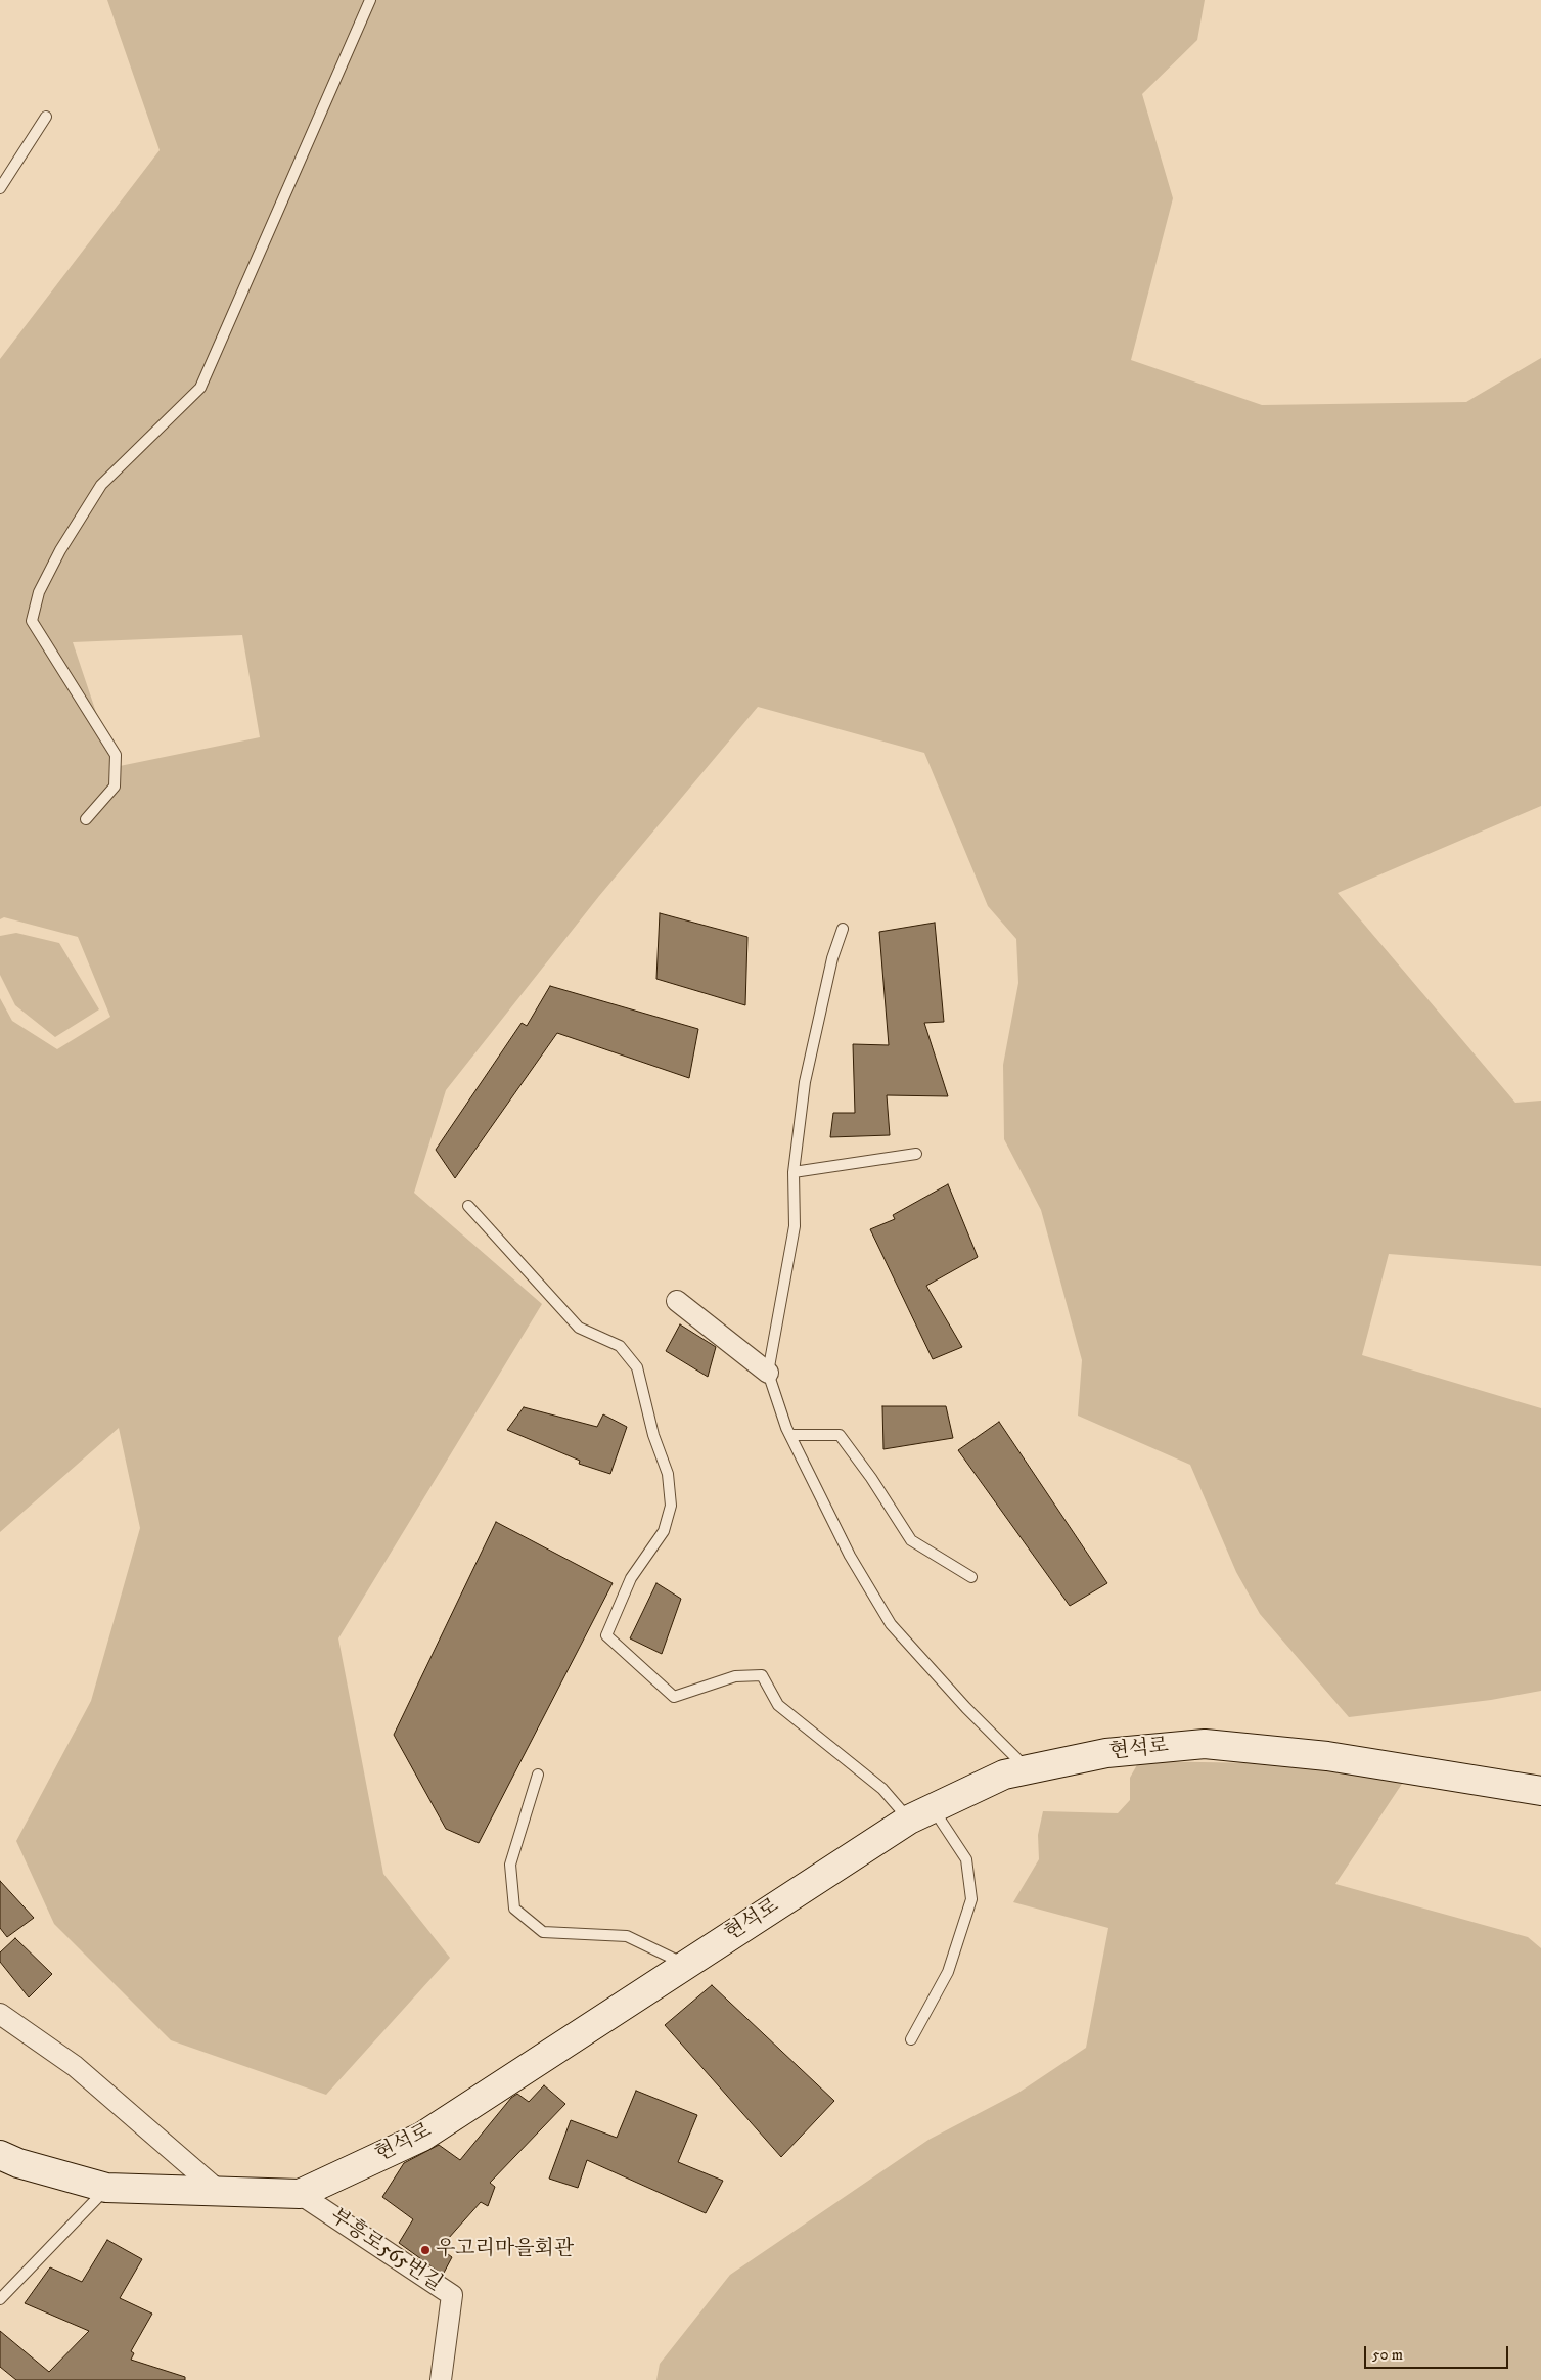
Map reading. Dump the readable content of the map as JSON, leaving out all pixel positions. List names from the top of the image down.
{
  "streets": {
    "street": ["현석로", "부흥로565번길"]
  },
  "crossings": [
    ["현석로", "부흥로565번길"]
  ],
  "places": ["우고리마을회관"],
  "scale_bar": "50 m"
}
